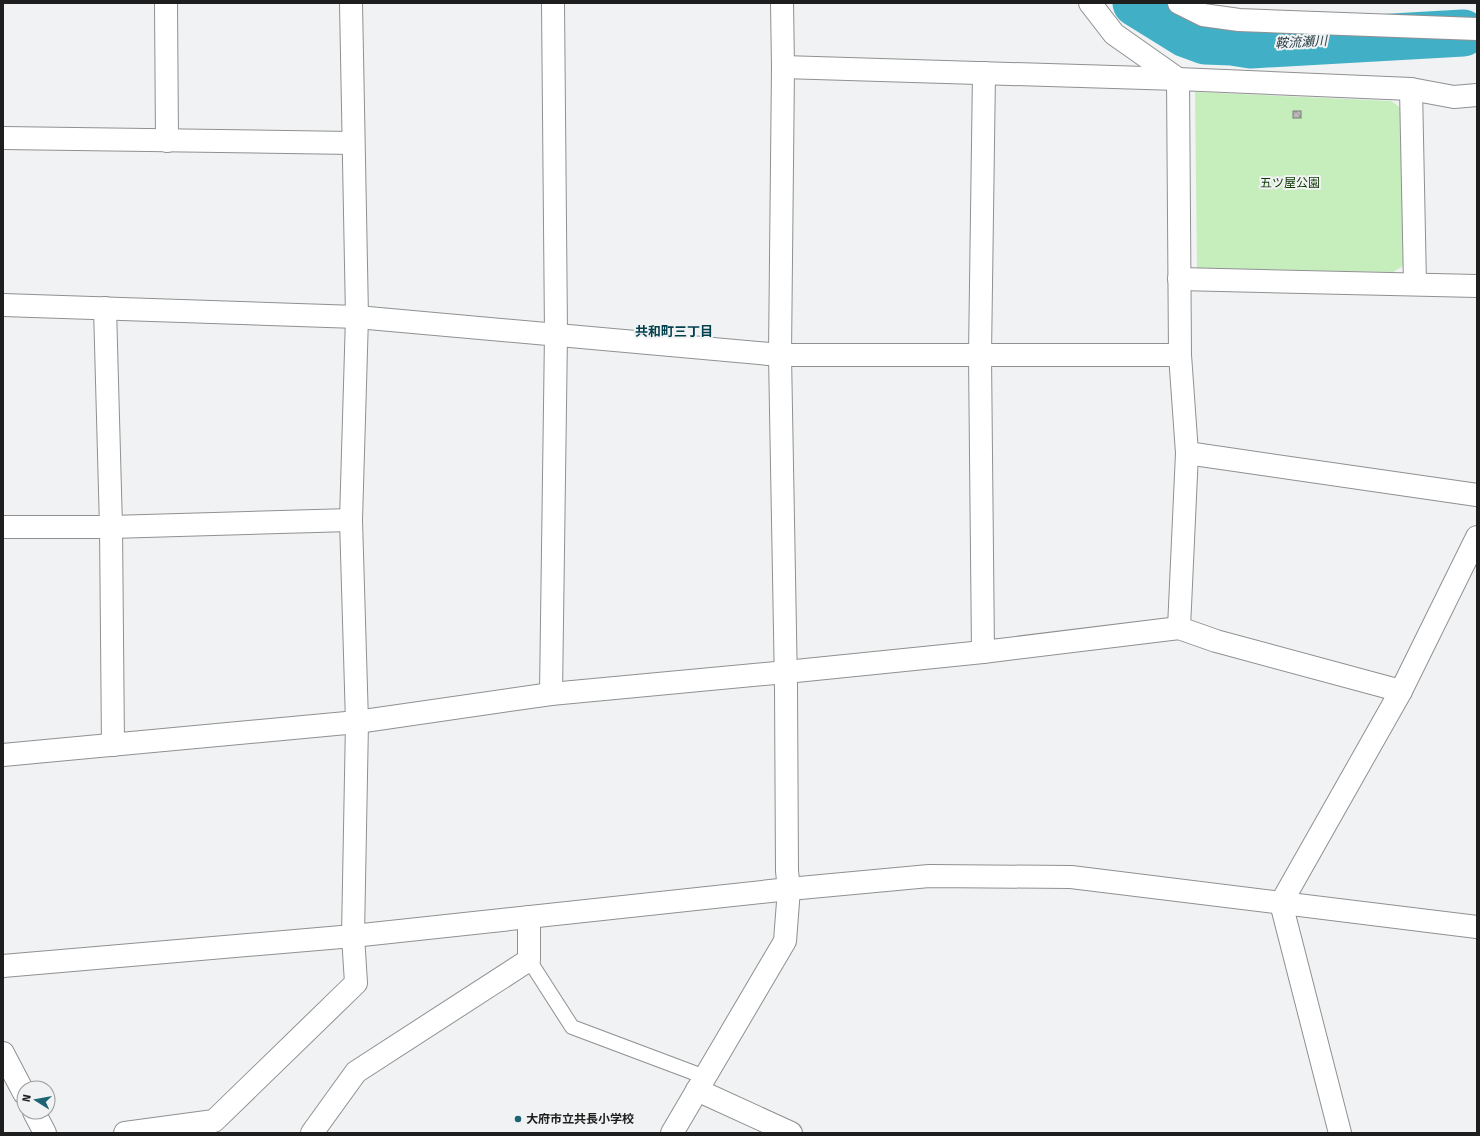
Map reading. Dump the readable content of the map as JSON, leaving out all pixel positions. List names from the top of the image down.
{
  "districts": ["共和町三丁目"],
  "water": ["鞍流瀬川"],
  "parks": ["五ツ屋公園"],
  "places": ["大府市立共長小学校"],
  "north": "left"
}
